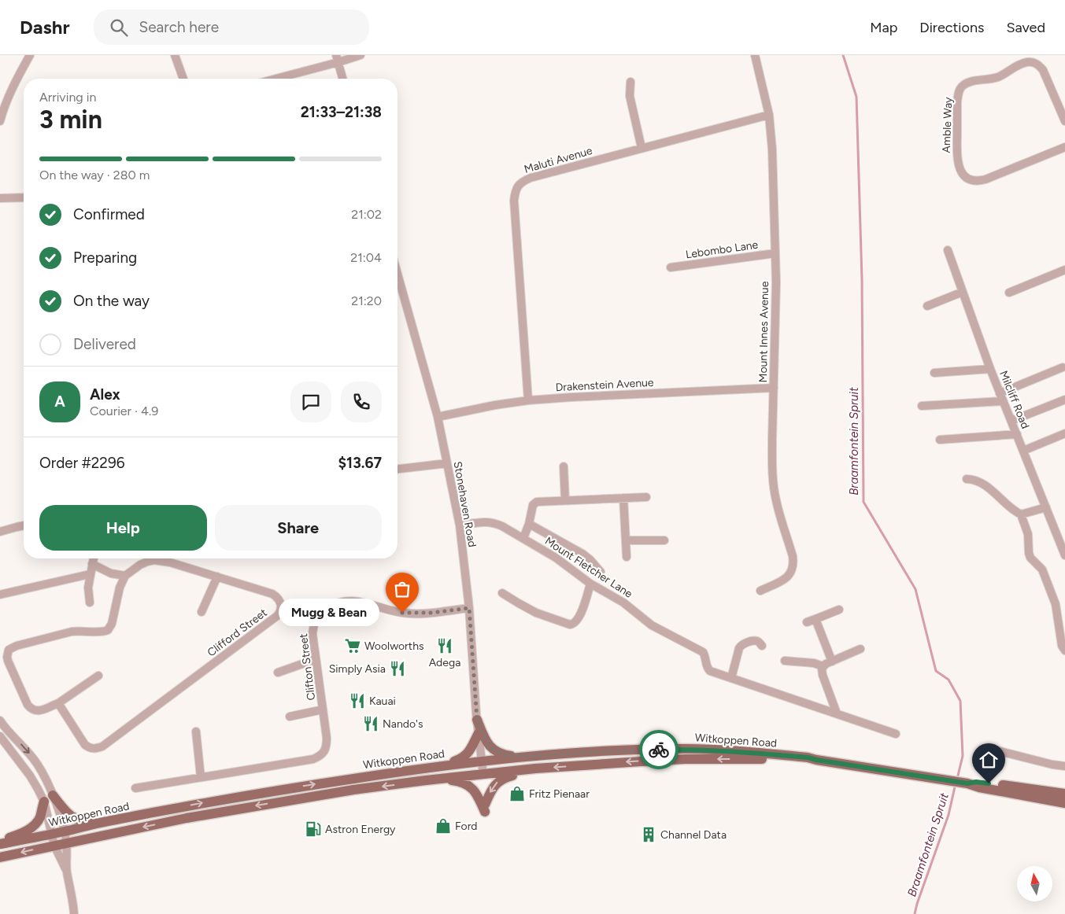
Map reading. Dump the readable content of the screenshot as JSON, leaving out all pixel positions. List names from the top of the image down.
{
  "streets": {
    "main road": ["Witkoppen Road"],
    "street": [
      "Amble Way",
      "Maluti Avenue",
      "Lebombo Lane",
      "Mount Innes Avenue",
      "Drakenstein Avenue",
      "Milcliff Road",
      "Stonehaven Road",
      "Mount Fletcher Lane",
      "Clifford Street",
      "Clifton Street"
    ]
  },
  "crossings": [
    ["Maluti Avenue", "Mount Innes Avenue"],
    ["Maluti Avenue", "Drakenstein Avenue"],
    ["Lebombo Lane", "Mount Innes Avenue"],
    ["Mount Innes Avenue", "Drakenstein Avenue"],
    ["Drakenstein Avenue", "Stonehaven Road"],
    ["Stonehaven Road", "Mount Fletcher Lane"],
    ["Stonehaven Road", "Clifton Street"],
    ["Stonehaven Road", "Witkoppen Road"]
  ],
  "water": ["Braamfontein Spruit"],
  "places": {
    "other": ["Mugg & Bean"],
    "supermarket": ["Woolworths"],
    "restaurant": [
      "Adega",
      "Simply Asia",
      "Kauai",
      "Nando's"
    ],
    "shop": ["Fritz Pienaar", "Ford"],
    "fuel station": ["Astron Energy"],
    "building": ["Channel Data"]
  },
  "north": "top",
  "page": {
    "header": "Dashr",
    "search": "Search here",
    "nav": ["Map", "Directions", "Saved"],
    "heading": ["3 min", "Arriving in", "21:33–21:38"],
    "panel": [
      "Alex",
      "Courier · 4.9",
      "Order #2296",
      "$13.67"
    ],
    "bar": "On the way · 280 m",
    "list": [
      ["Confirmed", "21:02"],
      ["Preparing", "21:04"],
      ["On the way", "21:20"],
      "Delivered"
    ],
    "round": "A",
    "buttons": ["Help", "Share"],
    "bubble": "Mugg & Bean"
  }
}
